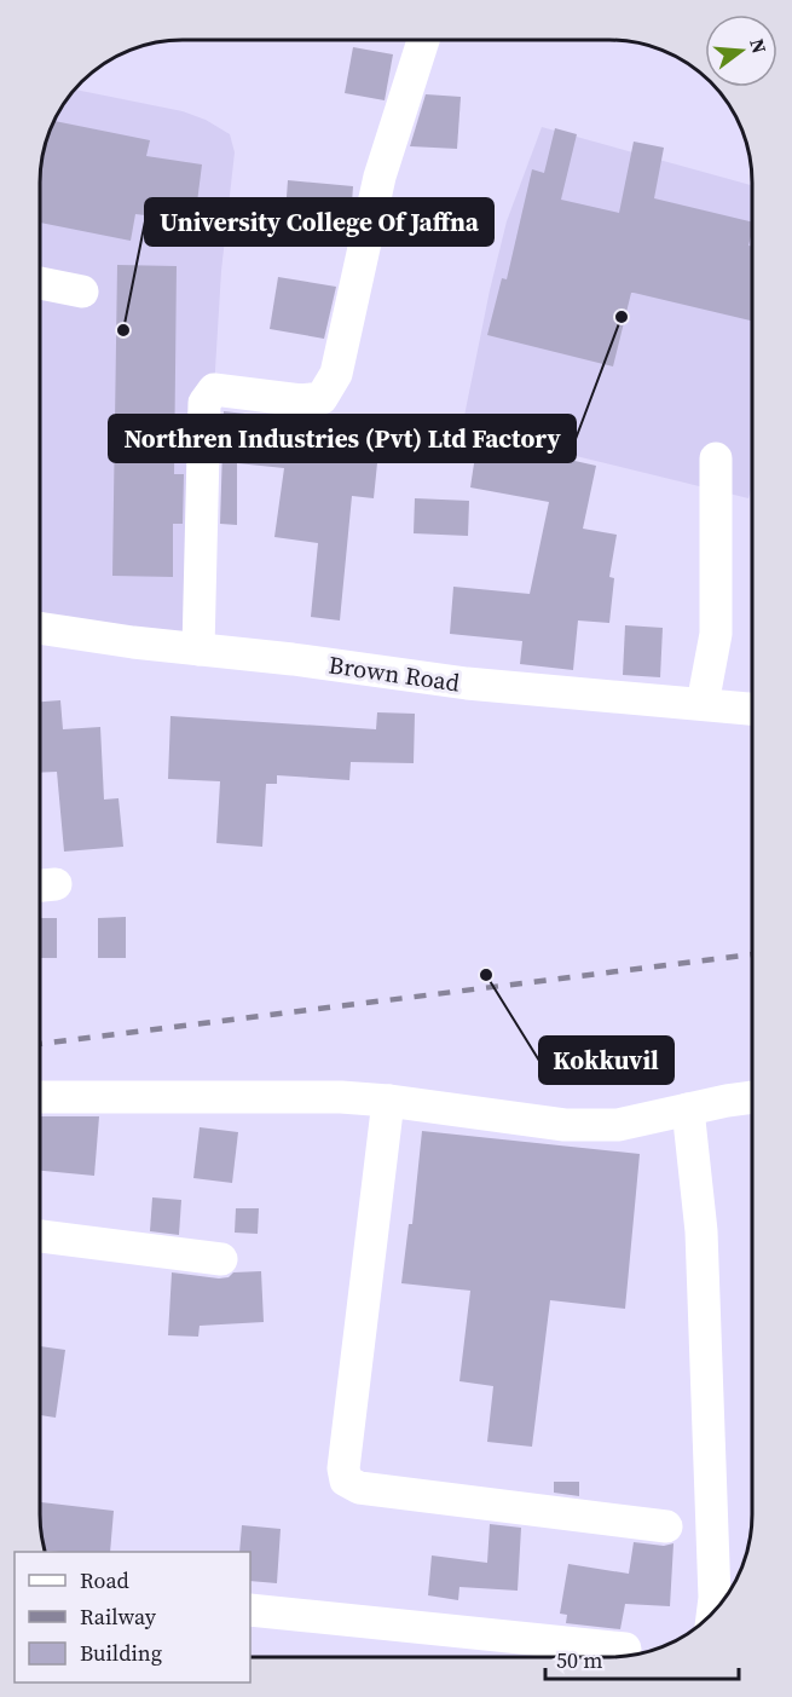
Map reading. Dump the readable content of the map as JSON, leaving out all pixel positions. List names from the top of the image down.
{
  "streets": {
    "street": ["Brown Road"]
  },
  "places": ["Northren Industries (Pvt) Ltd Factory", "University College Of Jaffna", "Kokkuvil"],
  "legend": ["Road", "Railway", "Building"],
  "scale_bar": "50 m",
  "north": "right"
}
